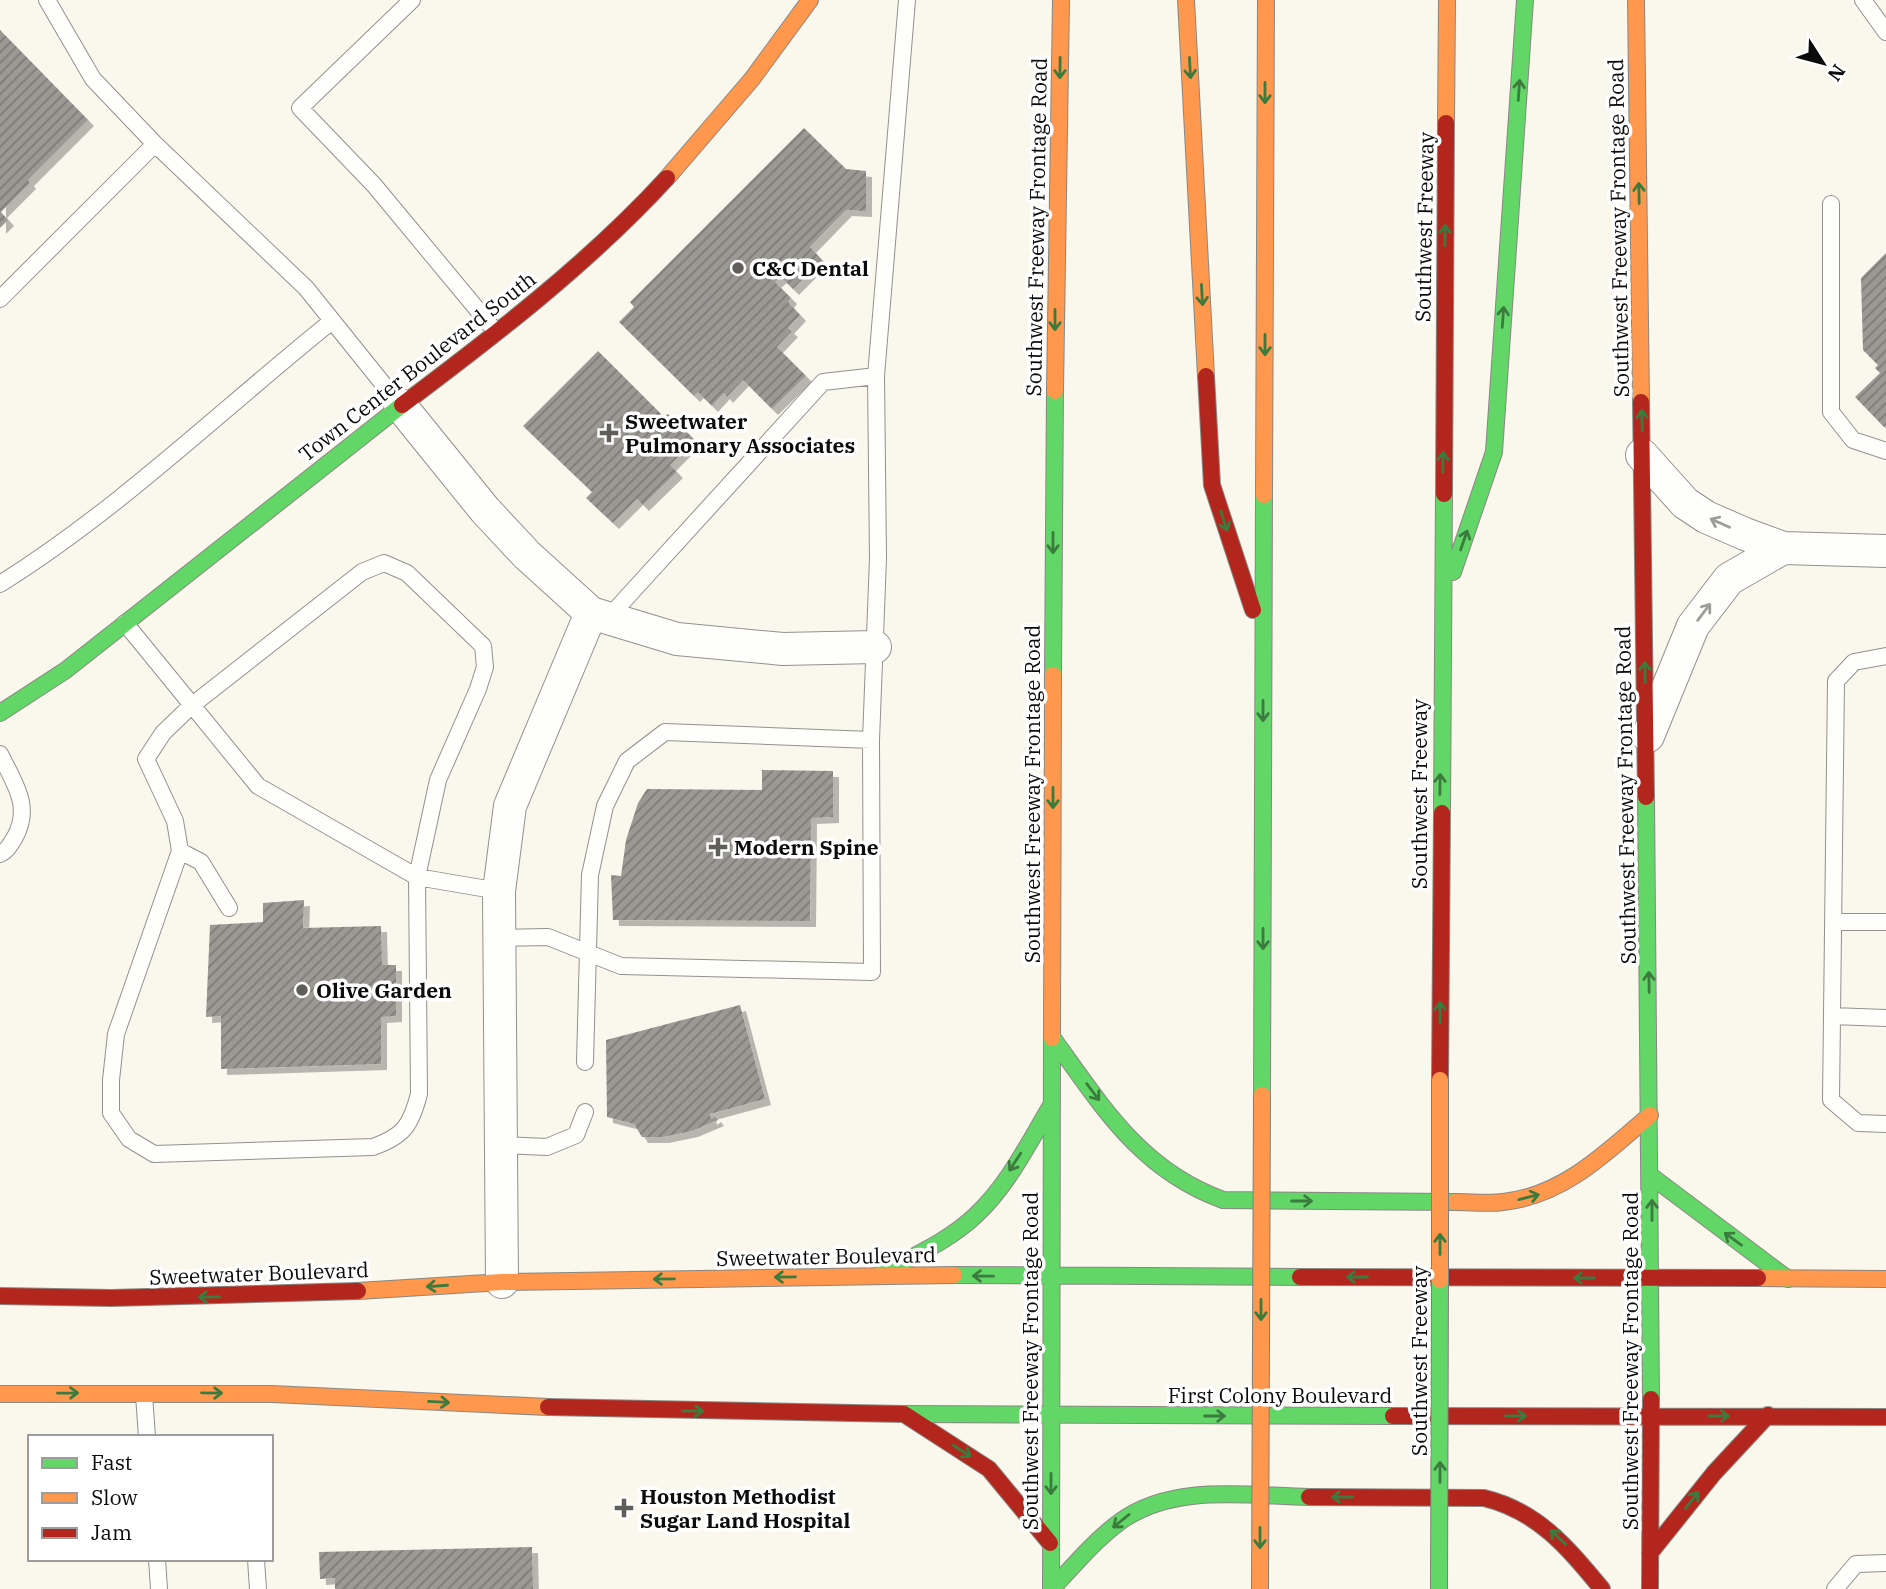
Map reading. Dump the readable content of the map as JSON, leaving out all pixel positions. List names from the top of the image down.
{
  "streets": {
    "main road": [
      "Southwest Freeway Frontage Road",
      "Southwest Freeway",
      "Town Center Boulevard South",
      "Sweetwater Boulevard",
      "First Colony Boulevard"
    ]
  },
  "crossings": [
    ["Southwest Freeway Frontage Road", "Sweetwater Boulevard"],
    ["Southwest Freeway Frontage Road", "First Colony Boulevard"]
  ],
  "one_way": ["First Colony Boulevard"],
  "places": {
    "other": ["C&C Dental", "Olive Garden"],
    "health": ["Sweetwater Pulmonary Associates", "Modern Spine", "Houston Methodist Sugar Land Hospital"]
  },
  "legend": ["Fast", "Slow", "Jam"],
  "north": "bottom right"
}
